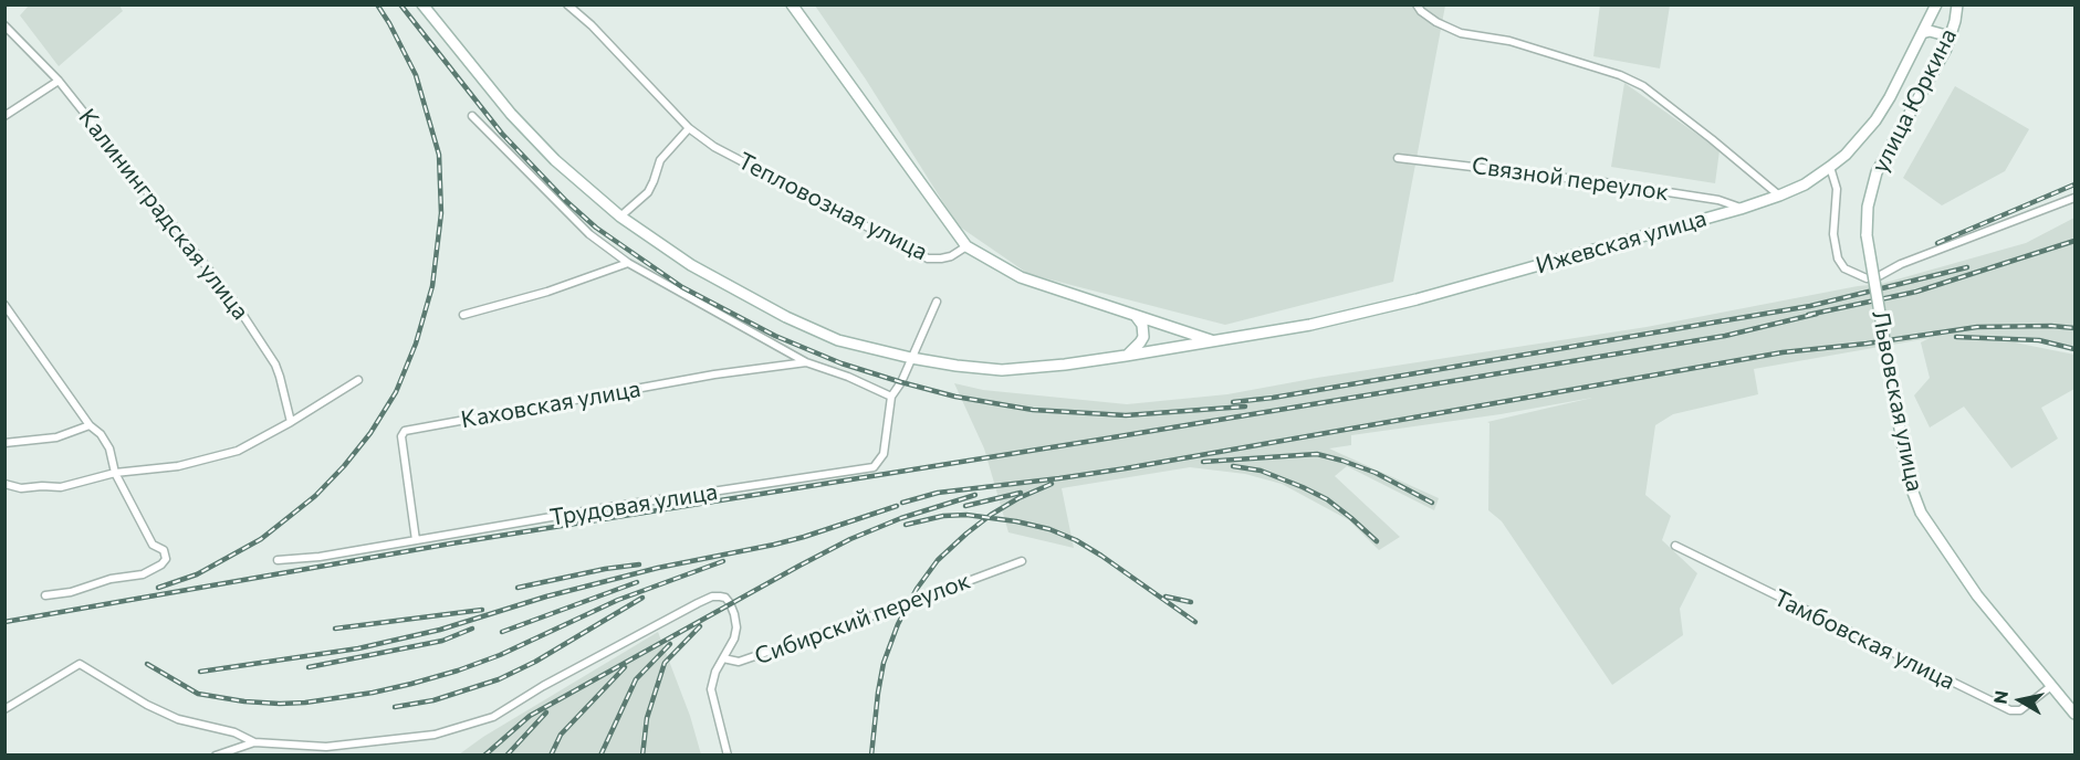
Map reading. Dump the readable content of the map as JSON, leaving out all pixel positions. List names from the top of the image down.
{
  "streets": {
    "street": [
      "улица Юркина",
      "Связной переулок",
      "Тепловозная улица",
      "Калининградская улица",
      "Ижевская улица",
      "Львовская улица",
      "Каховская улица",
      "Трудовая улица",
      "Сибирский переулок",
      "Тамбовская улица"
    ]
  },
  "crossings": [
    ["улица Юркина", "Львовская улица"],
    ["Связной переулок", "Ижевская улица"],
    ["Тепловозная улица", "Ижевская улица"],
    ["Ижевская улица", "Трудовая улица"],
    ["Львовская улица", "Тамбовская улица"],
    ["Каховская улица", "Трудовая улица"]
  ],
  "north": "left"
}
